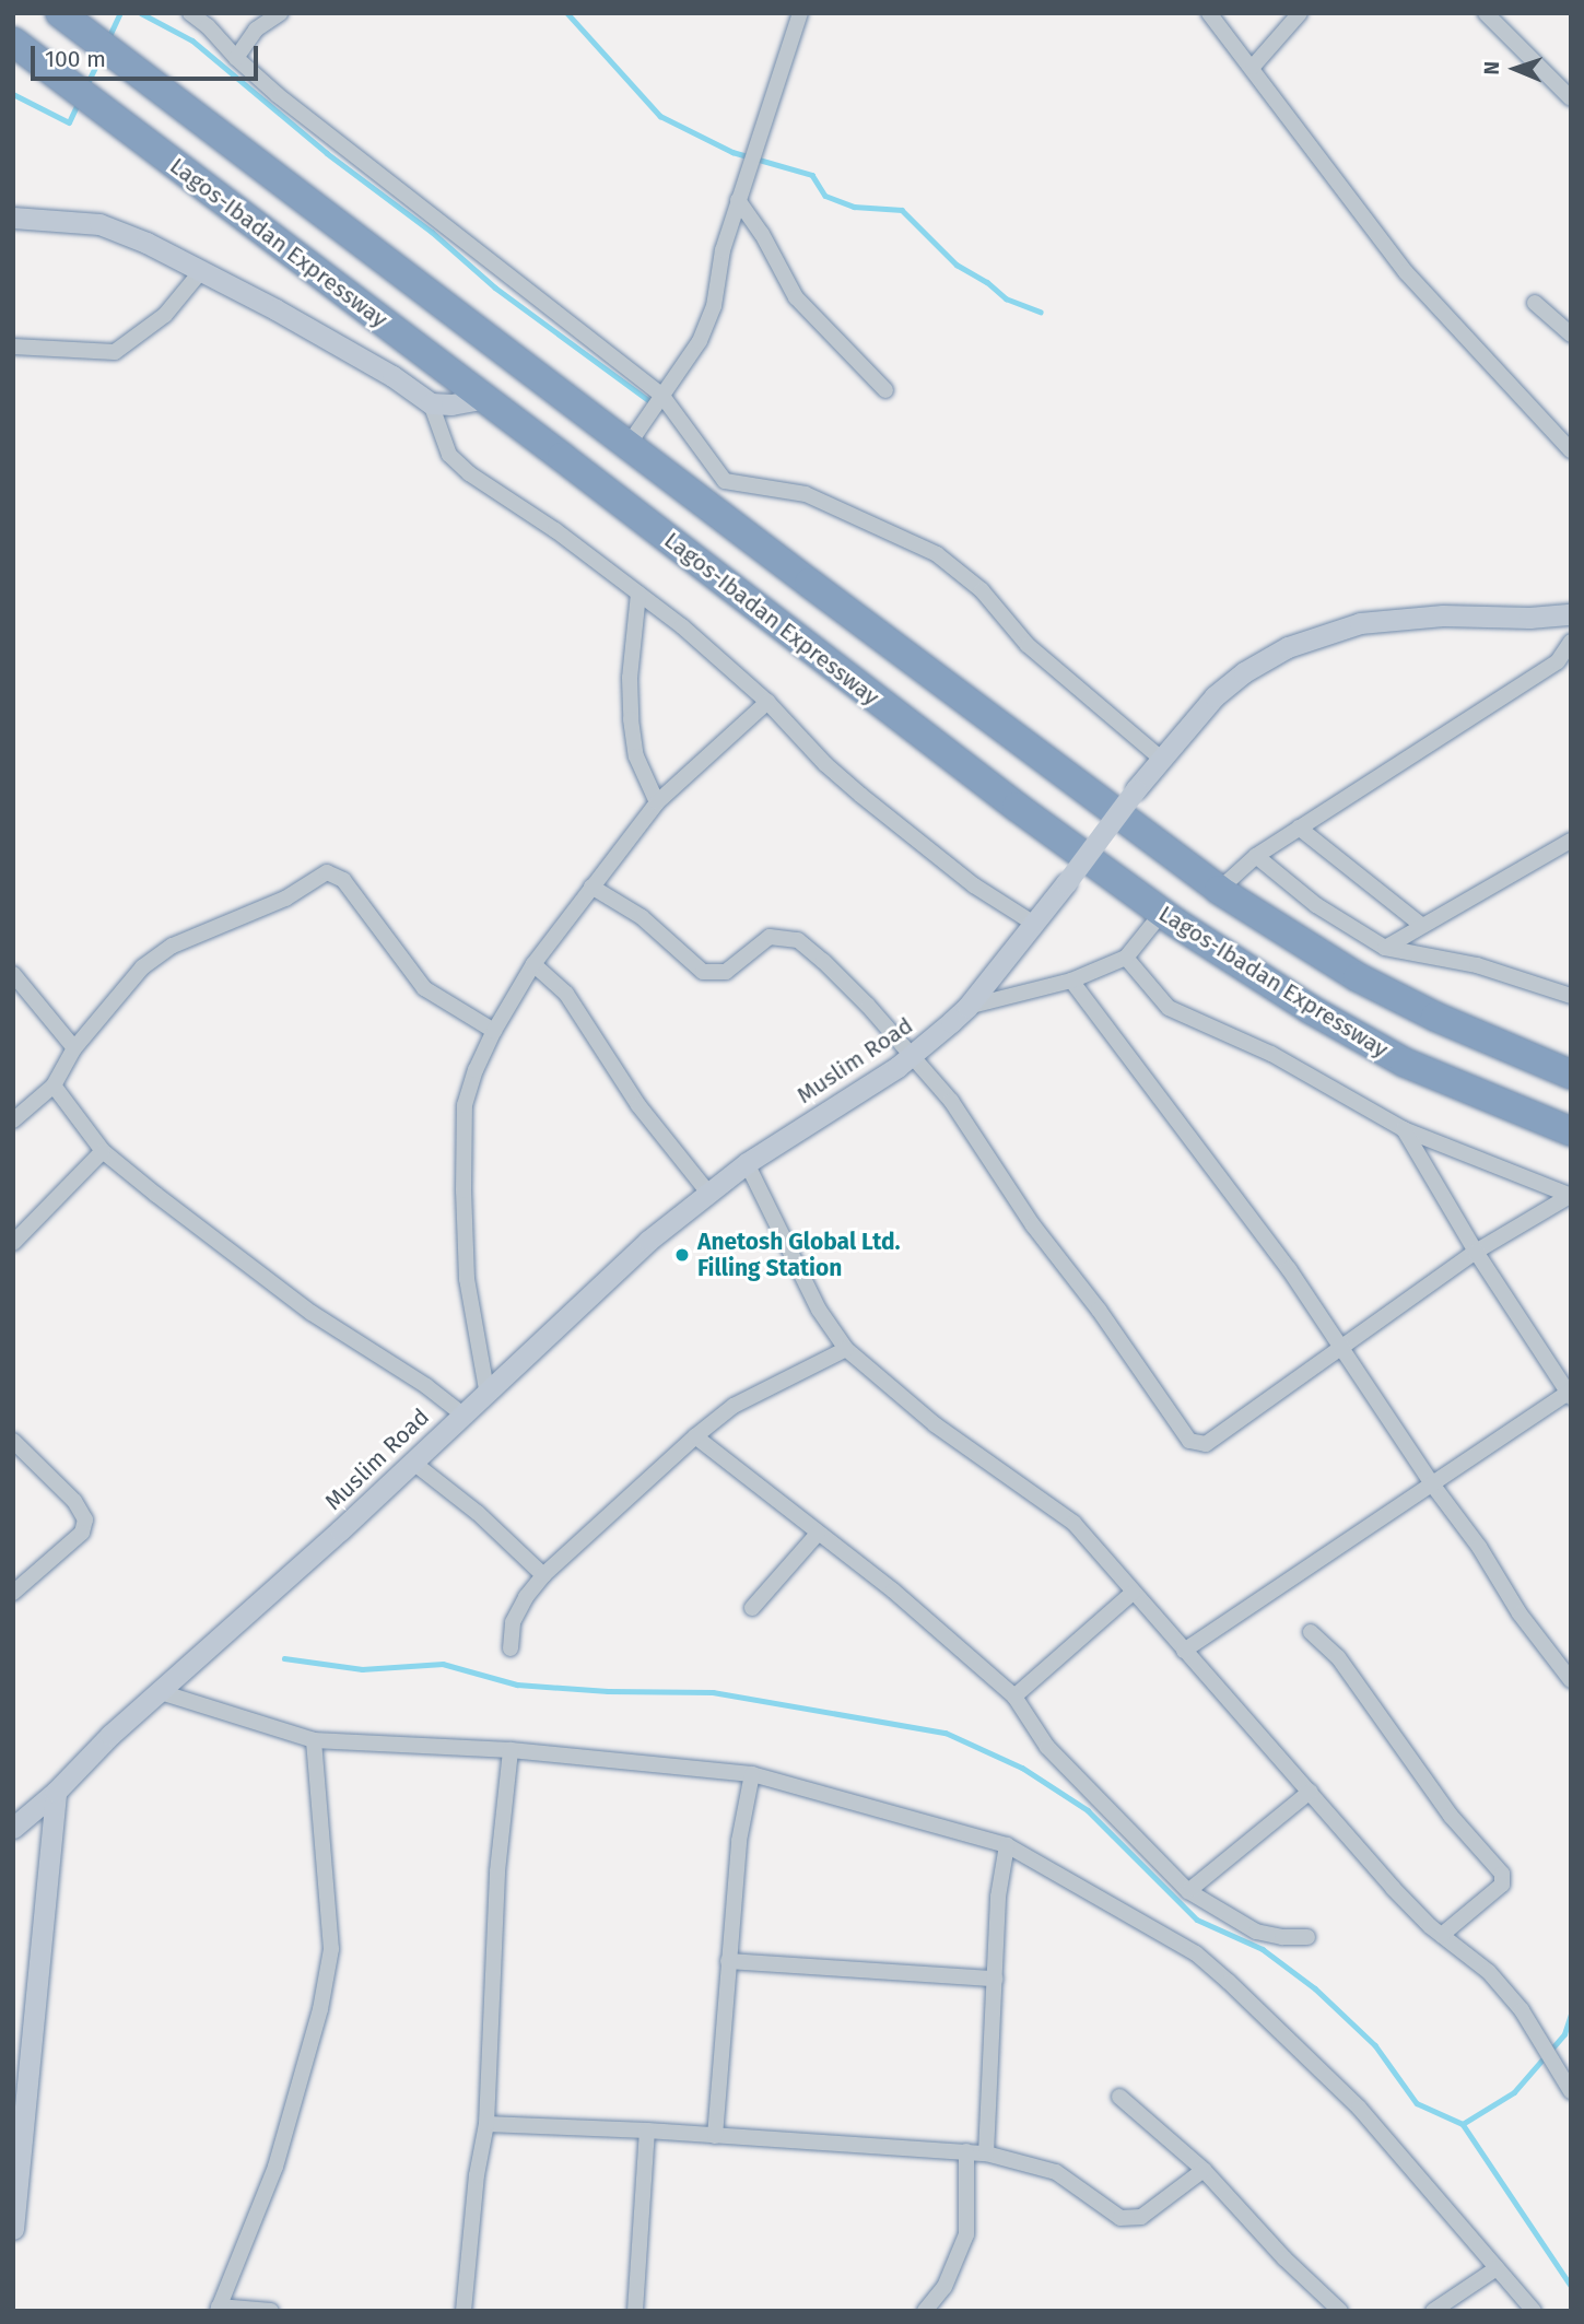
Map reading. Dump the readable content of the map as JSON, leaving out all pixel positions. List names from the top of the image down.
{
  "streets": {
    "highway": ["Lagos-Ibadan Expressway"],
    "street": ["Muslim Road"]
  },
  "places": ["Anetosh Global Ltd. Filling Station"],
  "scale_bar": "100 m",
  "north": "left"
}
